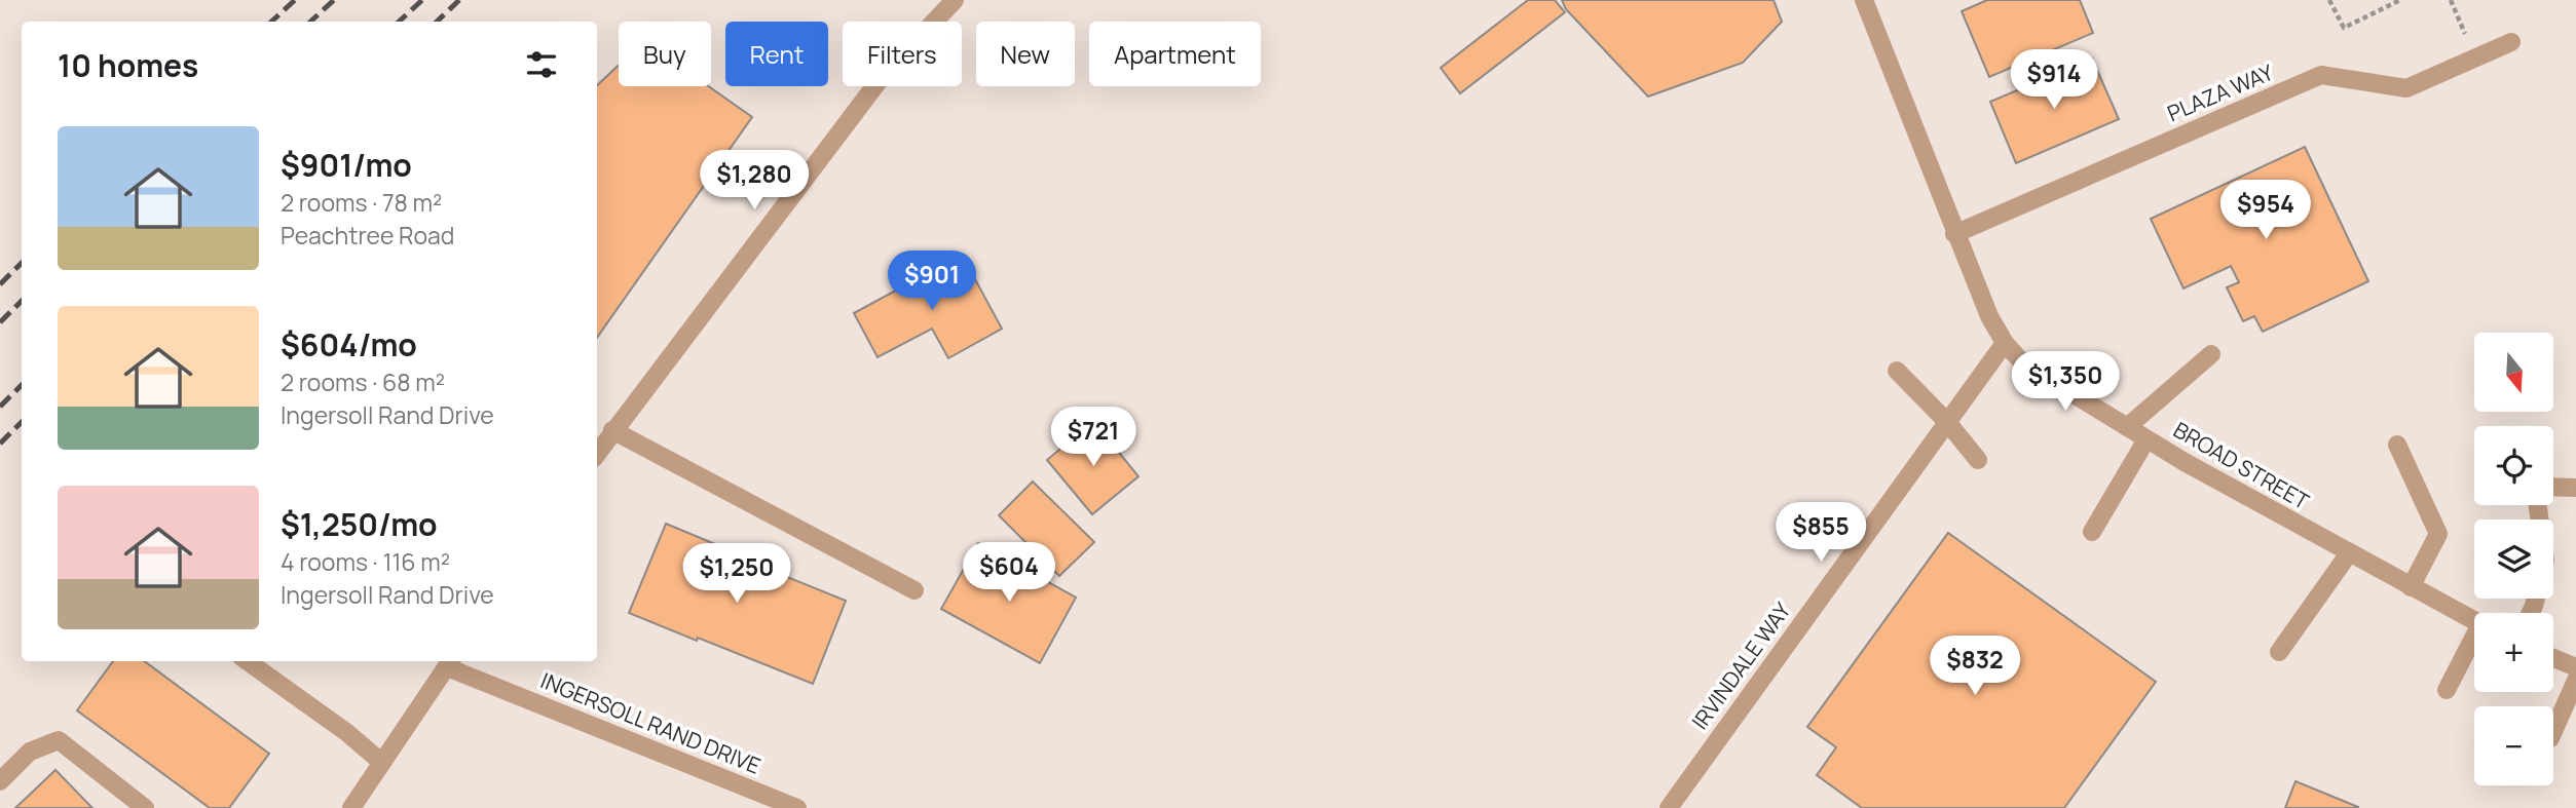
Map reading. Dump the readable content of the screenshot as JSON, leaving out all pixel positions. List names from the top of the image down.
{
  "streets": {
    "street": [
      "PLAZA WAY",
      "BROAD STREET",
      "IRVINDALE WAY",
      "INGERSOLL RAND DRIVE"
    ]
  },
  "crossings": [
    ["PLAZA WAY", "BROAD STREET"],
    ["BROAD STREET", "IRVINDALE WAY"]
  ],
  "north": "bottom",
  "page": {
    "chip": [
      "Buy",
      "Rent",
      "Filters",
      "New",
      "Apartment"
    ],
    "heading": "10 homes",
    "price": [
      "$914",
      "$1,280",
      "$954",
      "$901",
      "$1,350",
      "$721",
      "$855",
      "$604",
      "$1,250",
      "$832"
    ],
    "list": [
      {
        "name": "$901/mo",
        "note": "2 rooms · 78 m² · Peachtree Road"
      },
      {
        "name": "$604/mo",
        "note": "2 rooms · 68 m² · Ingersoll Rand Drive"
      },
      {
        "name": "$1,250/mo",
        "note": "4 rooms · 116 m² · Ingersoll Rand Drive"
      }
    ],
    "map_buttons": ["+", "−"]
  }
}
